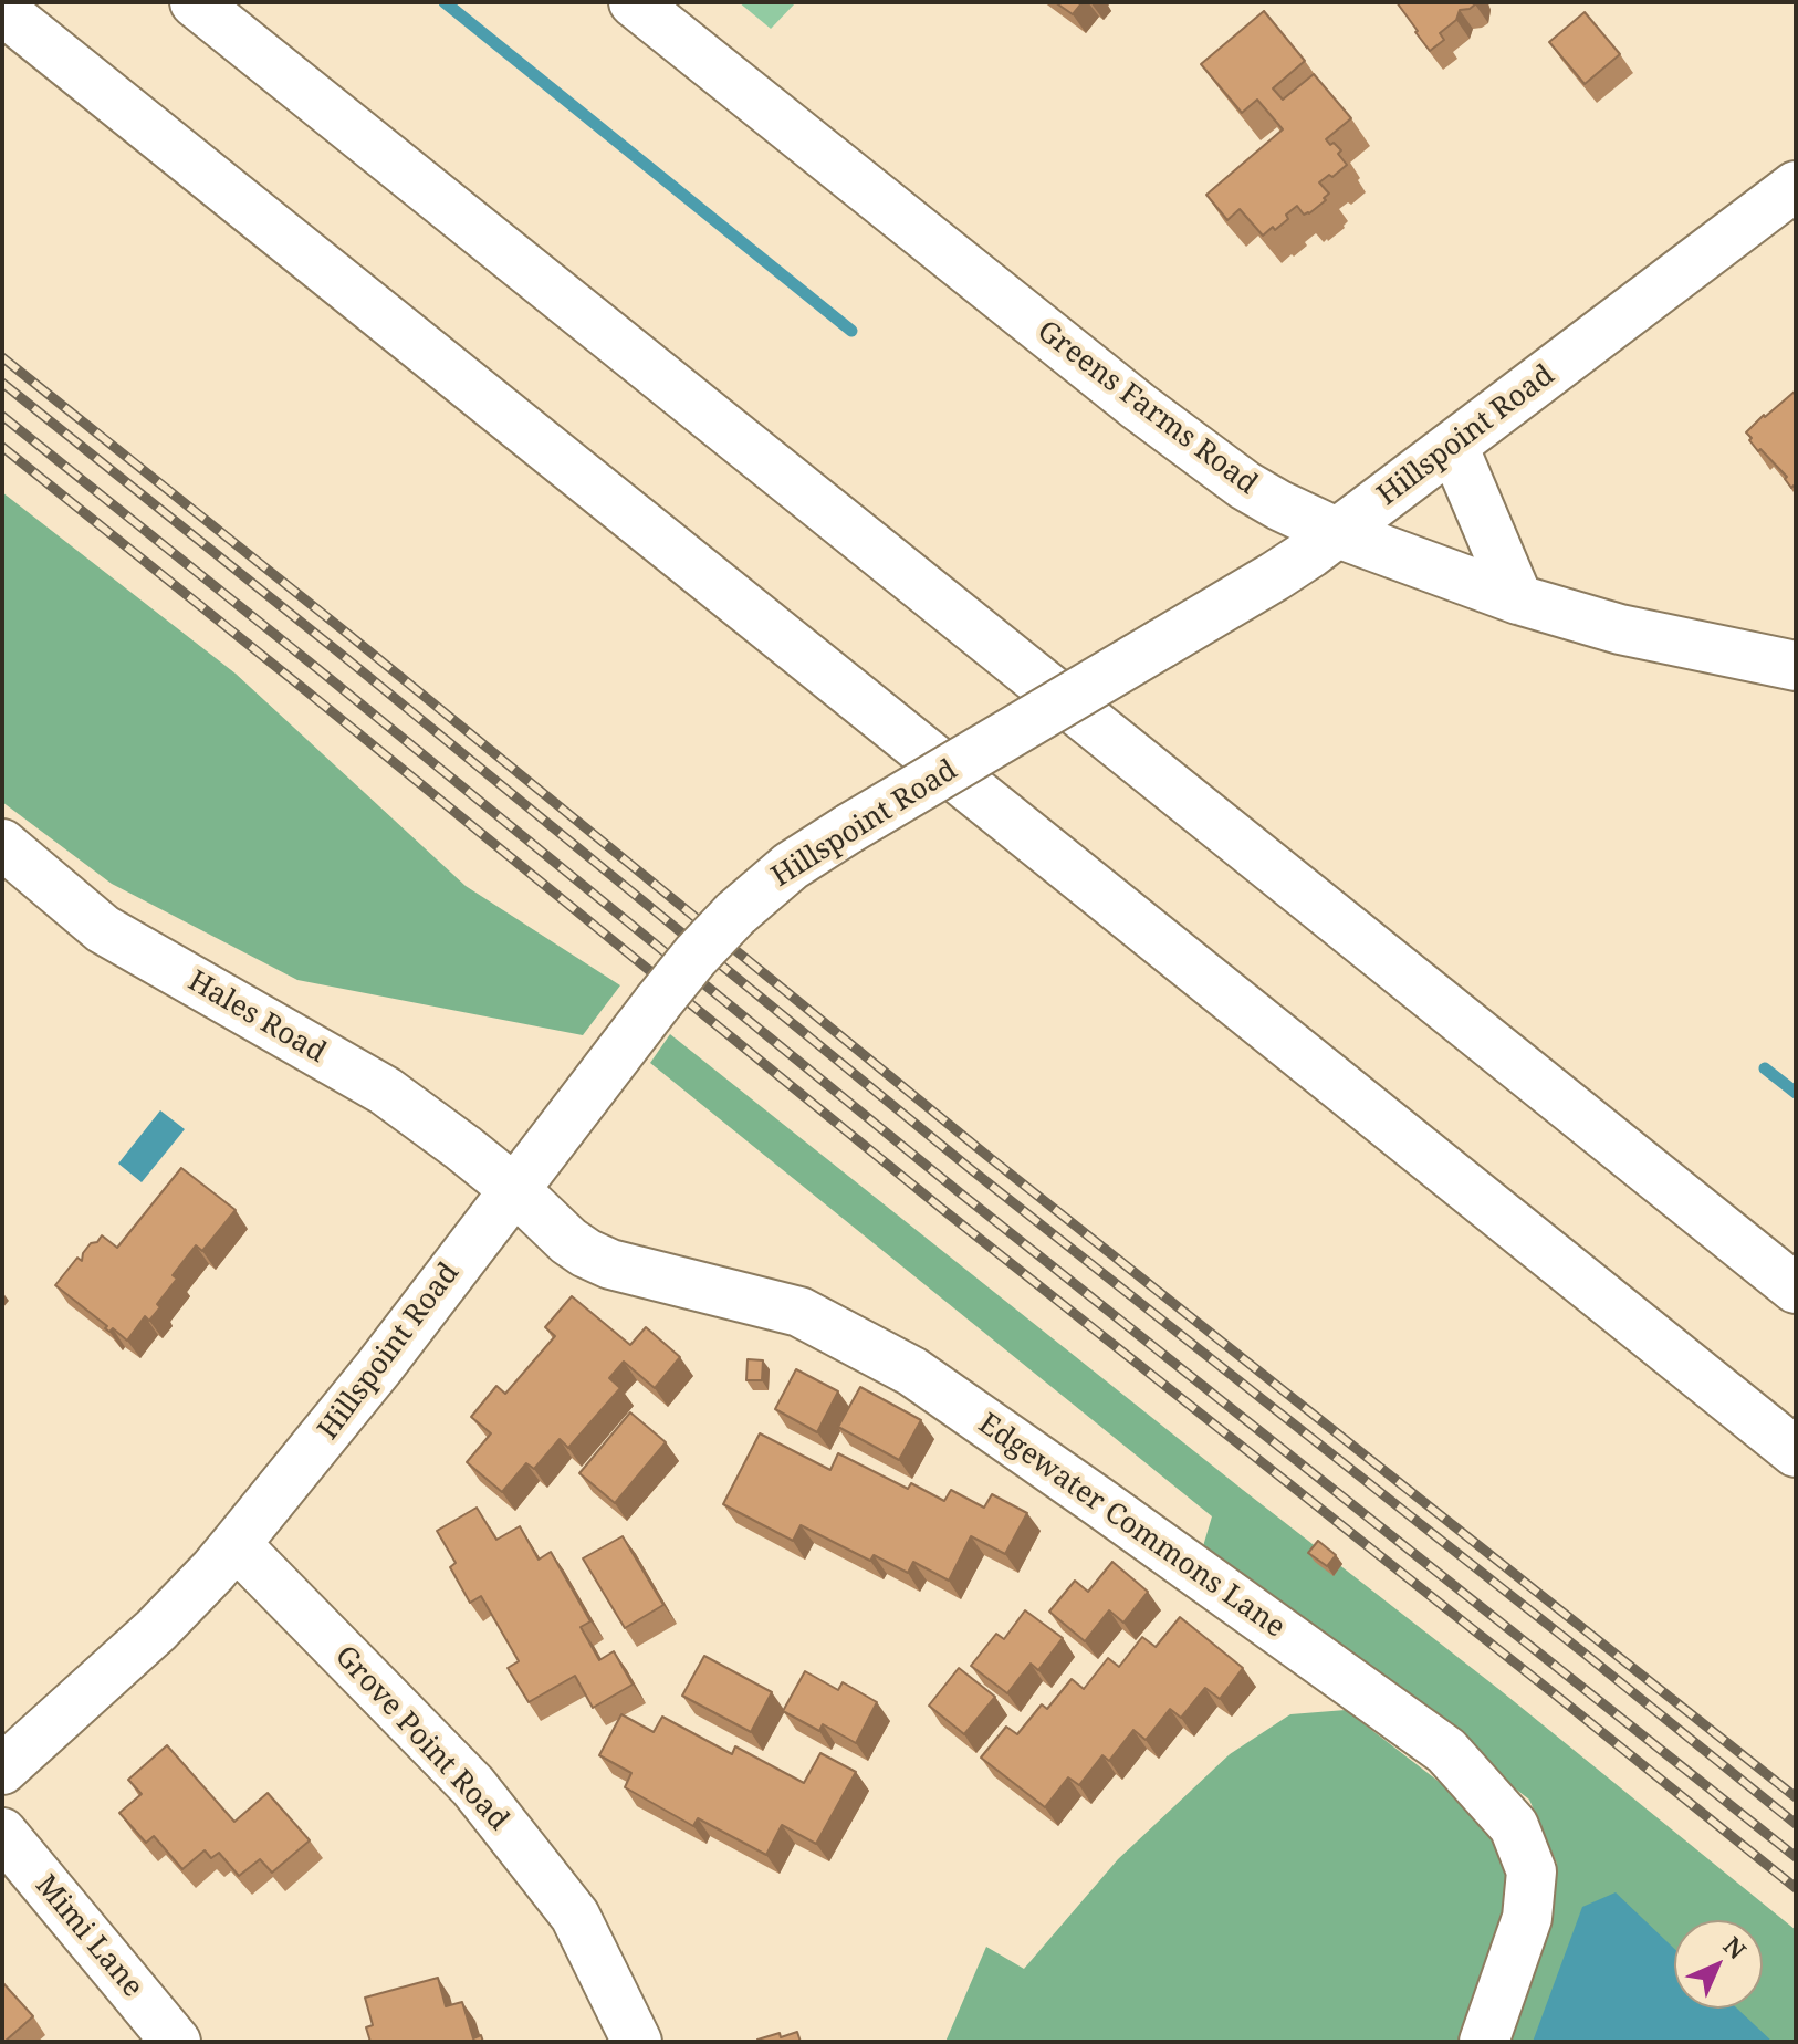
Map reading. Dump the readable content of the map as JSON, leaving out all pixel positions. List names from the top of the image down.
{
  "streets": {
    "main road": [
      "Greens Farms Road",
      "Hillspoint Road",
      "Hales Road",
      "Edgewater Commons Lane",
      "Grove Point Road",
      "Mimi Lane"
    ]
  },
  "crossings": [
    ["Greens Farms Road", "Hillspoint Road"],
    ["Hillspoint Road", "Hales Road"],
    ["Hillspoint Road", "Edgewater Commons Lane"],
    ["Hillspoint Road", "Grove Point Road"],
    ["Hales Road", "Edgewater Commons Lane"]
  ],
  "north": "top right"
}
